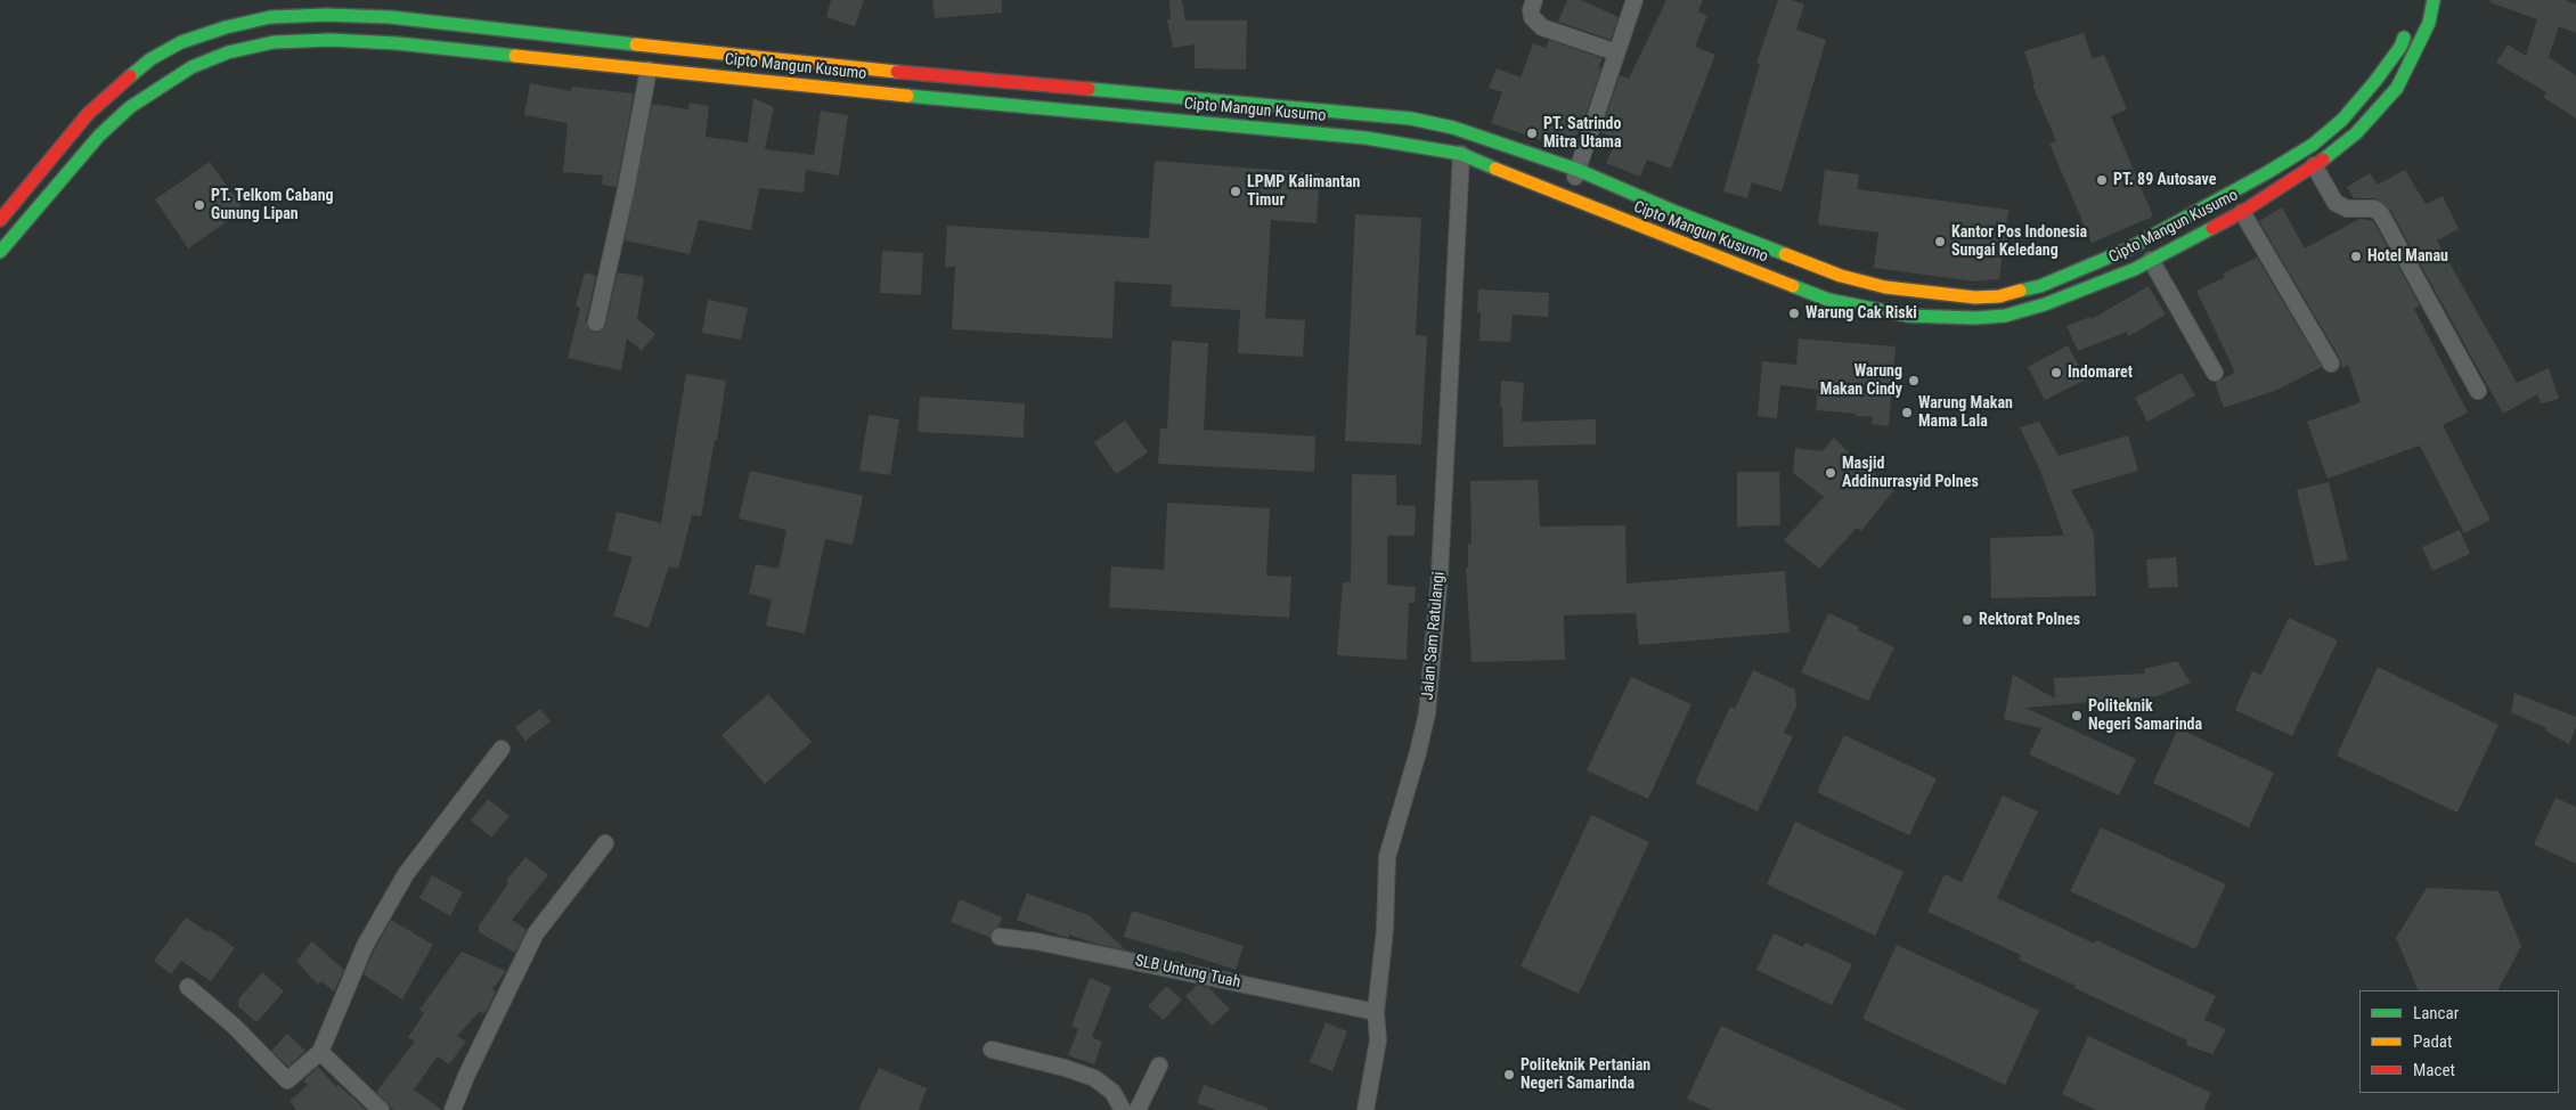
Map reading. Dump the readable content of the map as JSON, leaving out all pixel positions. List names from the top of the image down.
{
  "streets": {
    "highway": ["Cipto Mangun Kusumo"],
    "street": ["Jalan Sam Ratulangi", "SLB Untung Tuah"]
  },
  "crossings": [
    ["Cipto Mangun Kusumo", "Jalan Sam Ratulangi"],
    ["Jalan Sam Ratulangi", "SLB Untung Tuah"]
  ],
  "places": [
    "PT. Satrindo Mitra Utama",
    "PT. 89 Autosave",
    "LPMP Kalimantan Timur",
    "PT. Telkom Cabang Gunung Lipan",
    "Kantor Pos Indonesia Sungai Keledang",
    "Hotel Manau",
    "Warung Cak Riski",
    "Indomaret",
    "Warung Makan Cindy",
    "Warung Makan Mama Lala",
    "Masjid Addinurrasyid Polnes",
    "Rektorat Polnes",
    "Politeknik Negeri Samarinda",
    "Politeknik Pertanian Negeri Samarinda"
  ],
  "legend": ["Lancar", "Padat", "Macet"]
}
